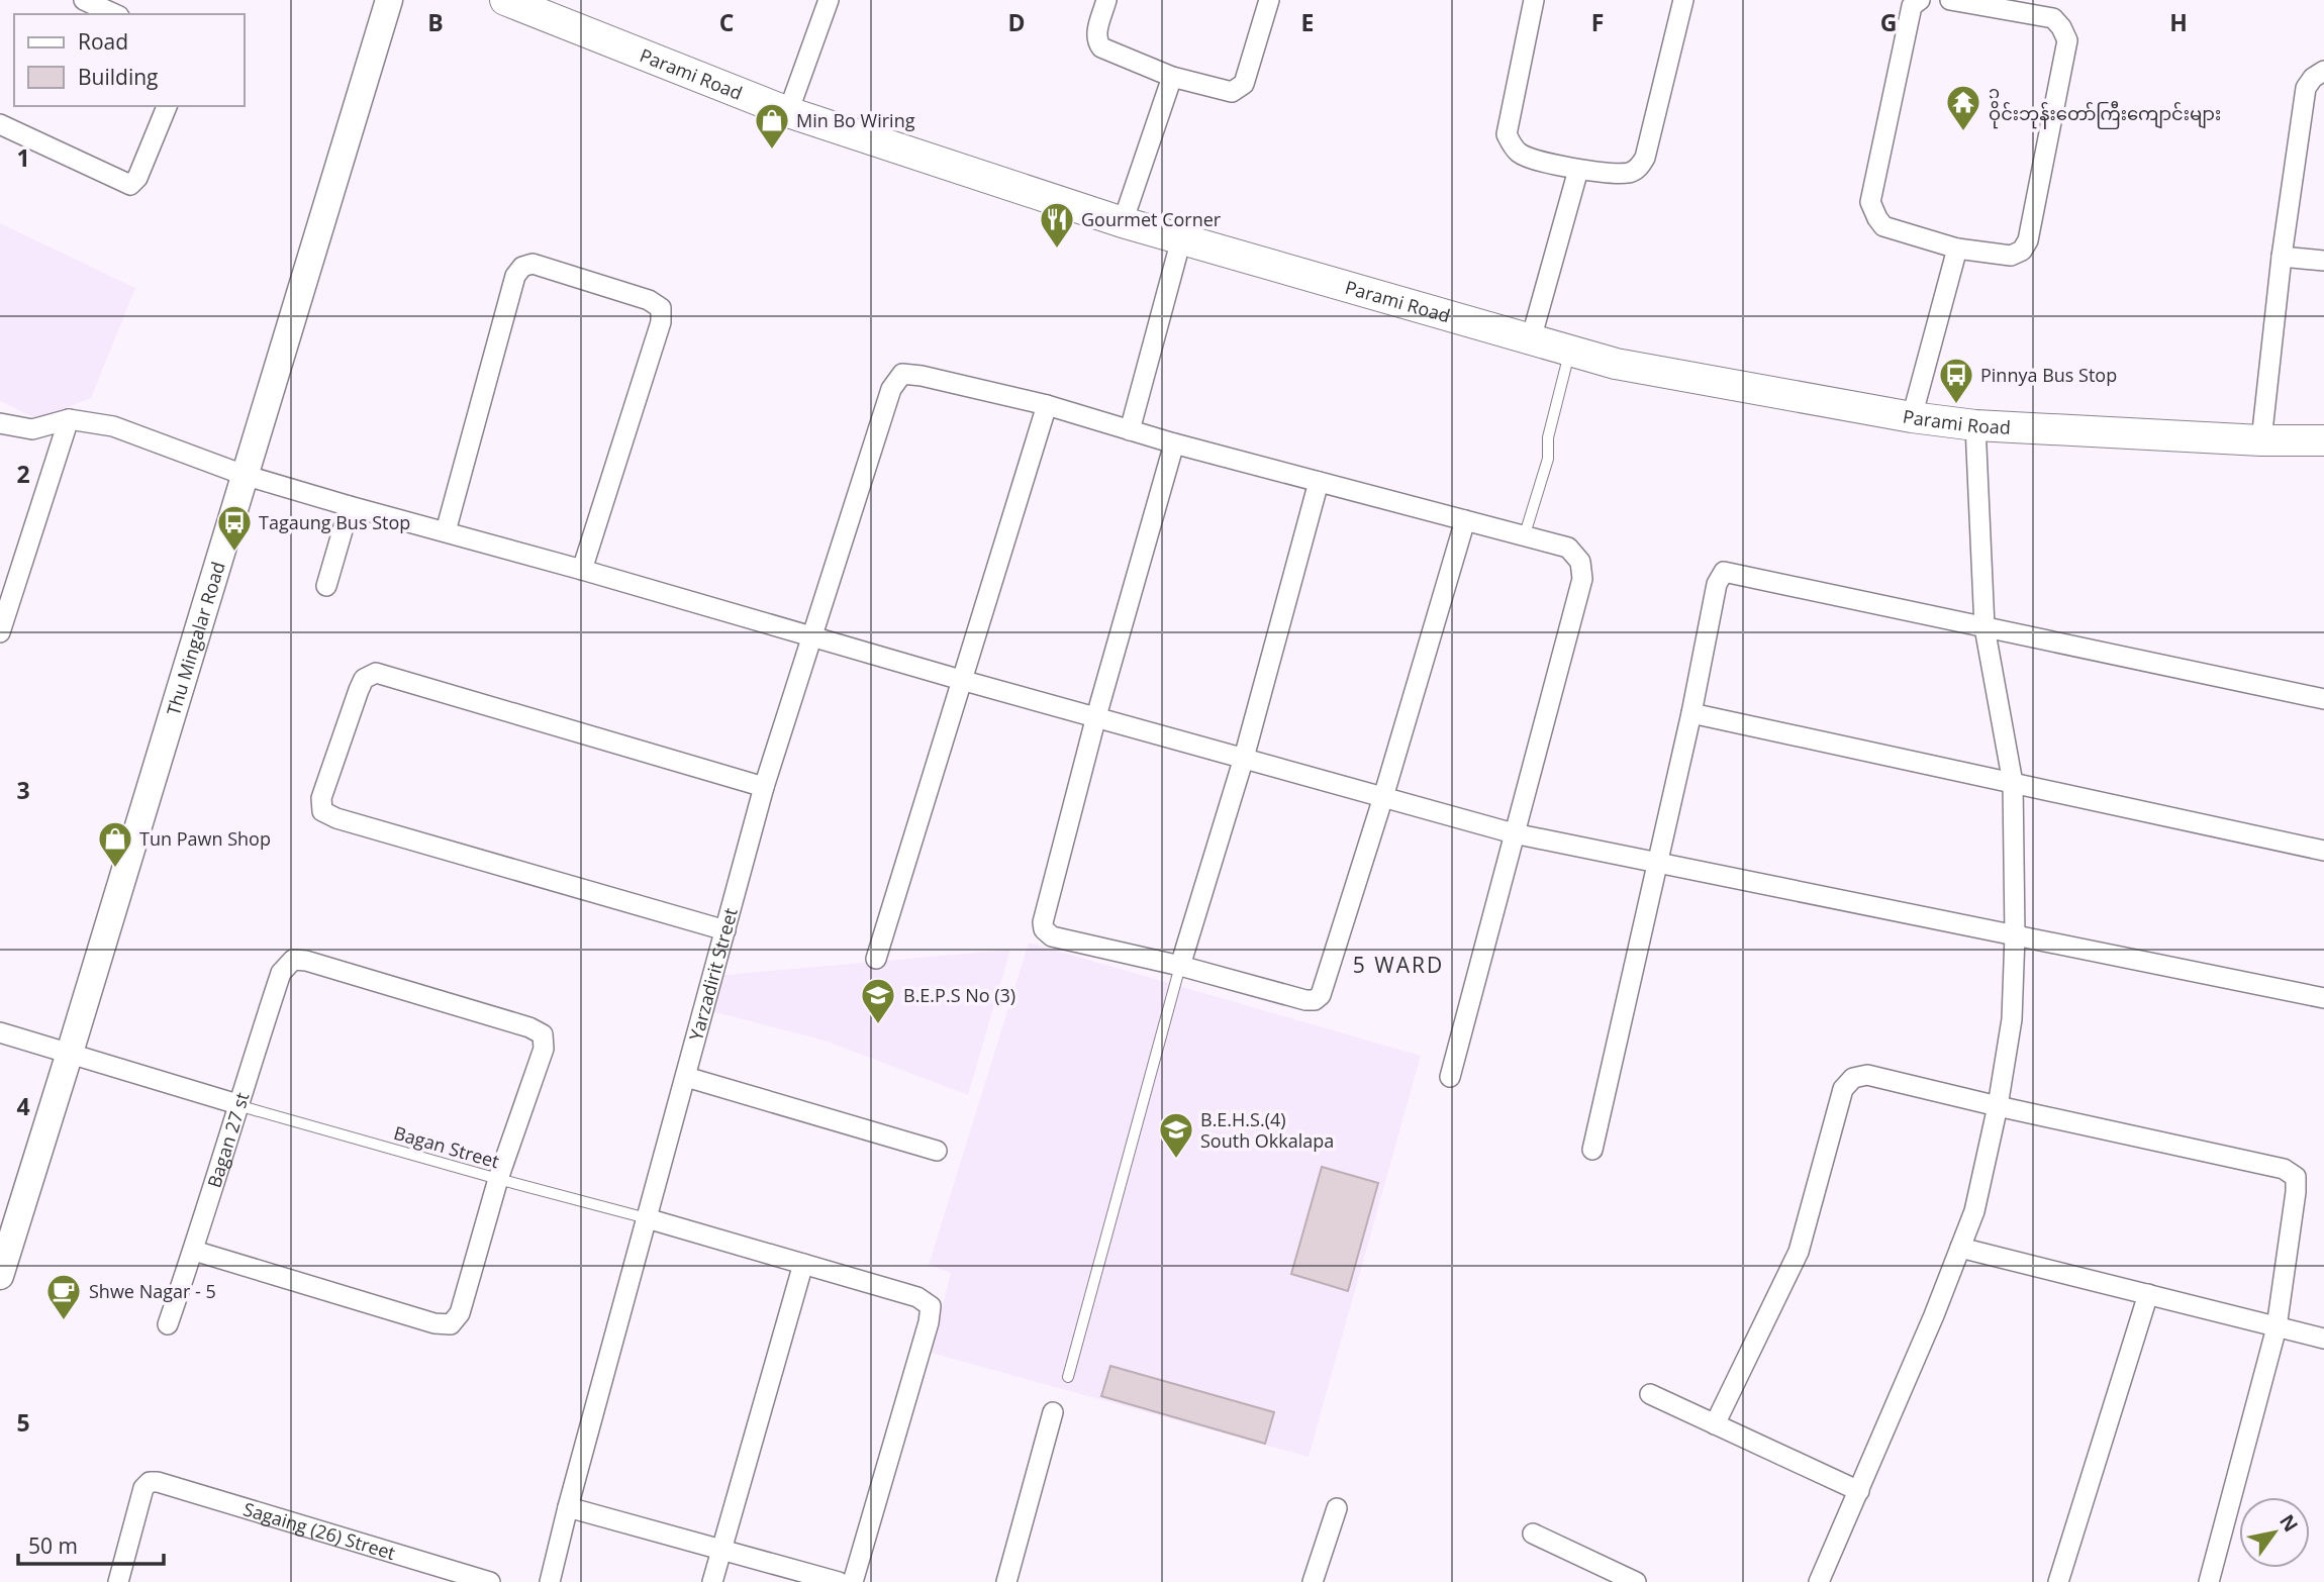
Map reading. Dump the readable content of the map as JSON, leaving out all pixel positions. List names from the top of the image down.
{
  "streets": {
    "main road": ["Parami Road", "Thu Mingalar Road"],
    "street": ["Yarzadirit Street", "Bagan 27 st", "Sagaing (26) Street"],
    "lane": ["Bagan Street"]
  },
  "crossings": [
    ["Yarzadirit Street", "Bagan Street"],
    ["Bagan 27 st", "Bagan Street"]
  ],
  "districts": ["5 WARD"],
  "places": {
    "temple": ["၃ ဝိုင်းဘုန်းတော်ကြီးကျောင်းများ"],
    "shop": ["Min Bo Wiring", "Tun Pawn Shop"],
    "restaurant": ["Gourmet Corner"],
    "bus stop": ["Pinnya Bus Stop", "Tagaung Bus Stop"],
    "school or university": ["B.E.P.S No (3)", "B.E.H.S.(4) South Okkalapa"],
    "cafe": ["Shwe Nagar - 5"]
  },
  "legend": ["Road", "Building"],
  "scale_bar": "50 m",
  "north": "top right",
  "grid": {
    "columns": [
      "B",
      "C",
      "D",
      "E",
      "F",
      "G",
      "H"
    ],
    "rows": [
      "1",
      "2",
      "3",
      "4",
      "5"
    ]
  }
}
